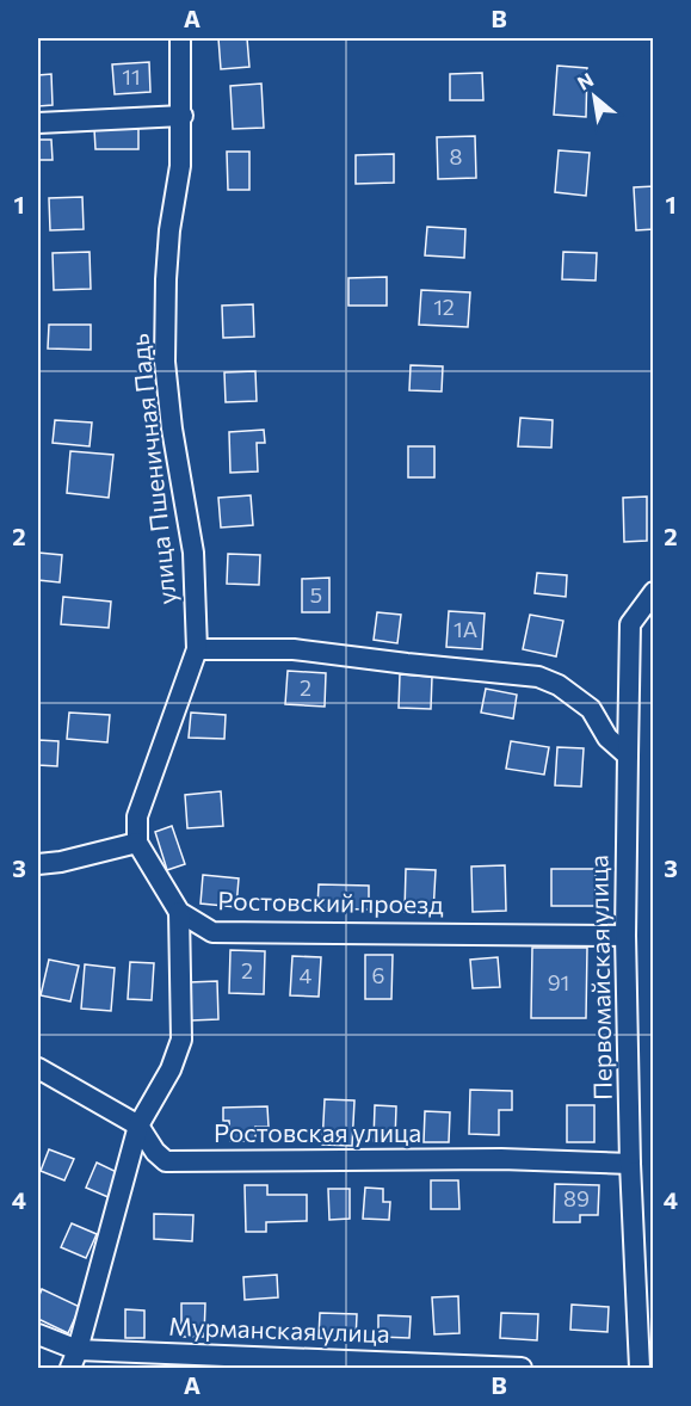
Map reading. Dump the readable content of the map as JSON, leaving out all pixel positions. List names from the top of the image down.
{
  "streets": {
    "street": [
      "улица Пшеничная Падь",
      "Ростовский проезд",
      "Первомайская улица",
      "Ростовская улица",
      "Мурманская улица"
    ]
  },
  "crossings": [
    ["улица Пшеничная Падь", "Ростовский проезд"],
    ["Ростовский проезд", "Первомайская улица"],
    ["Первомайская улица", "Ростовская улица"]
  ],
  "house_numbers": [
    "11",
    "8",
    "12",
    "5",
    "1А",
    "2",
    "2",
    "4",
    "6",
    "91",
    "89"
  ],
  "north": "top left",
  "grid": {
    "columns": ["A", "B"],
    "rows": [
      "1",
      "2",
      "3",
      "4"
    ]
  }
}
